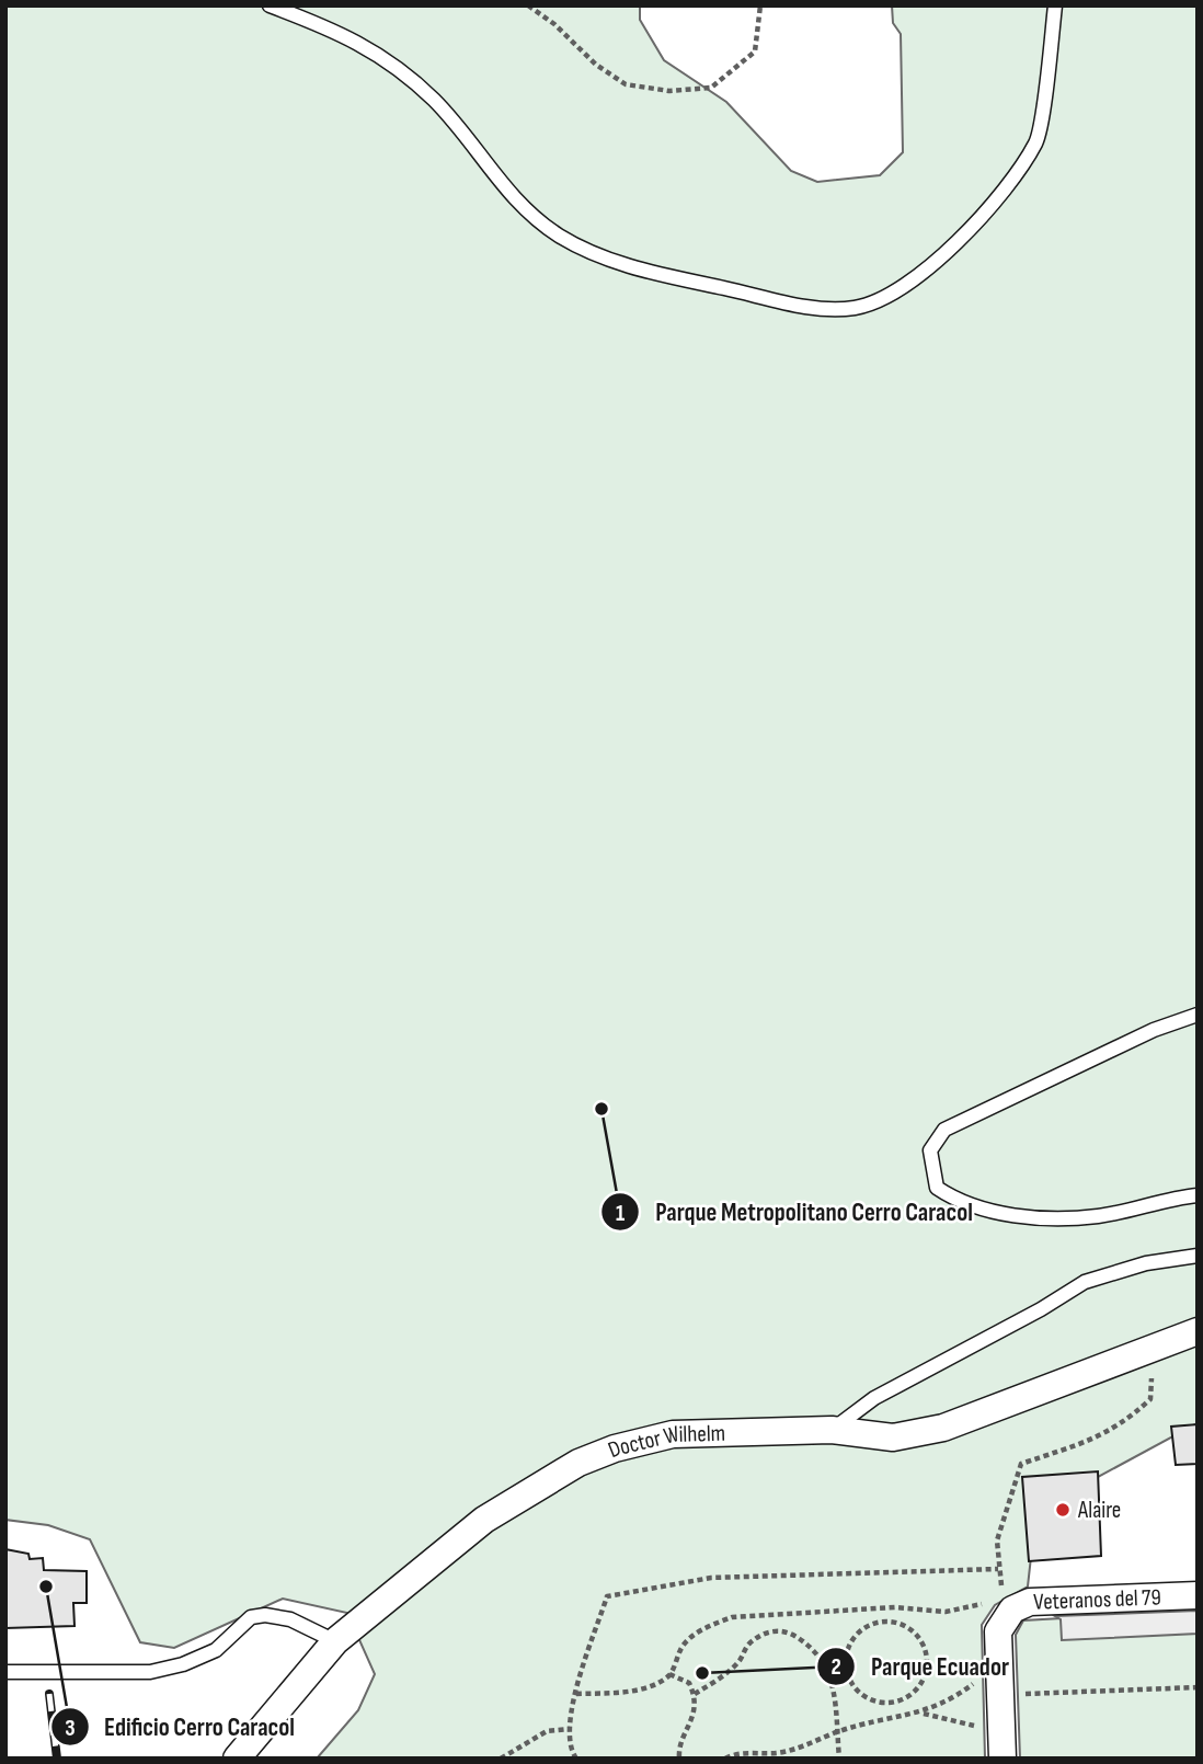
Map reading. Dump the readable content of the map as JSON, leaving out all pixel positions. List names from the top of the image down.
{
  "streets": {
    "street": ["Doctor Wilhelm", "Veteranos del 79"]
  },
  "places": [
    "Parque Metropolitano Cerro Caracol",
    "Alaire",
    "Edificio Cerro Caracol",
    "Parque Ecuador"
  ]
}
